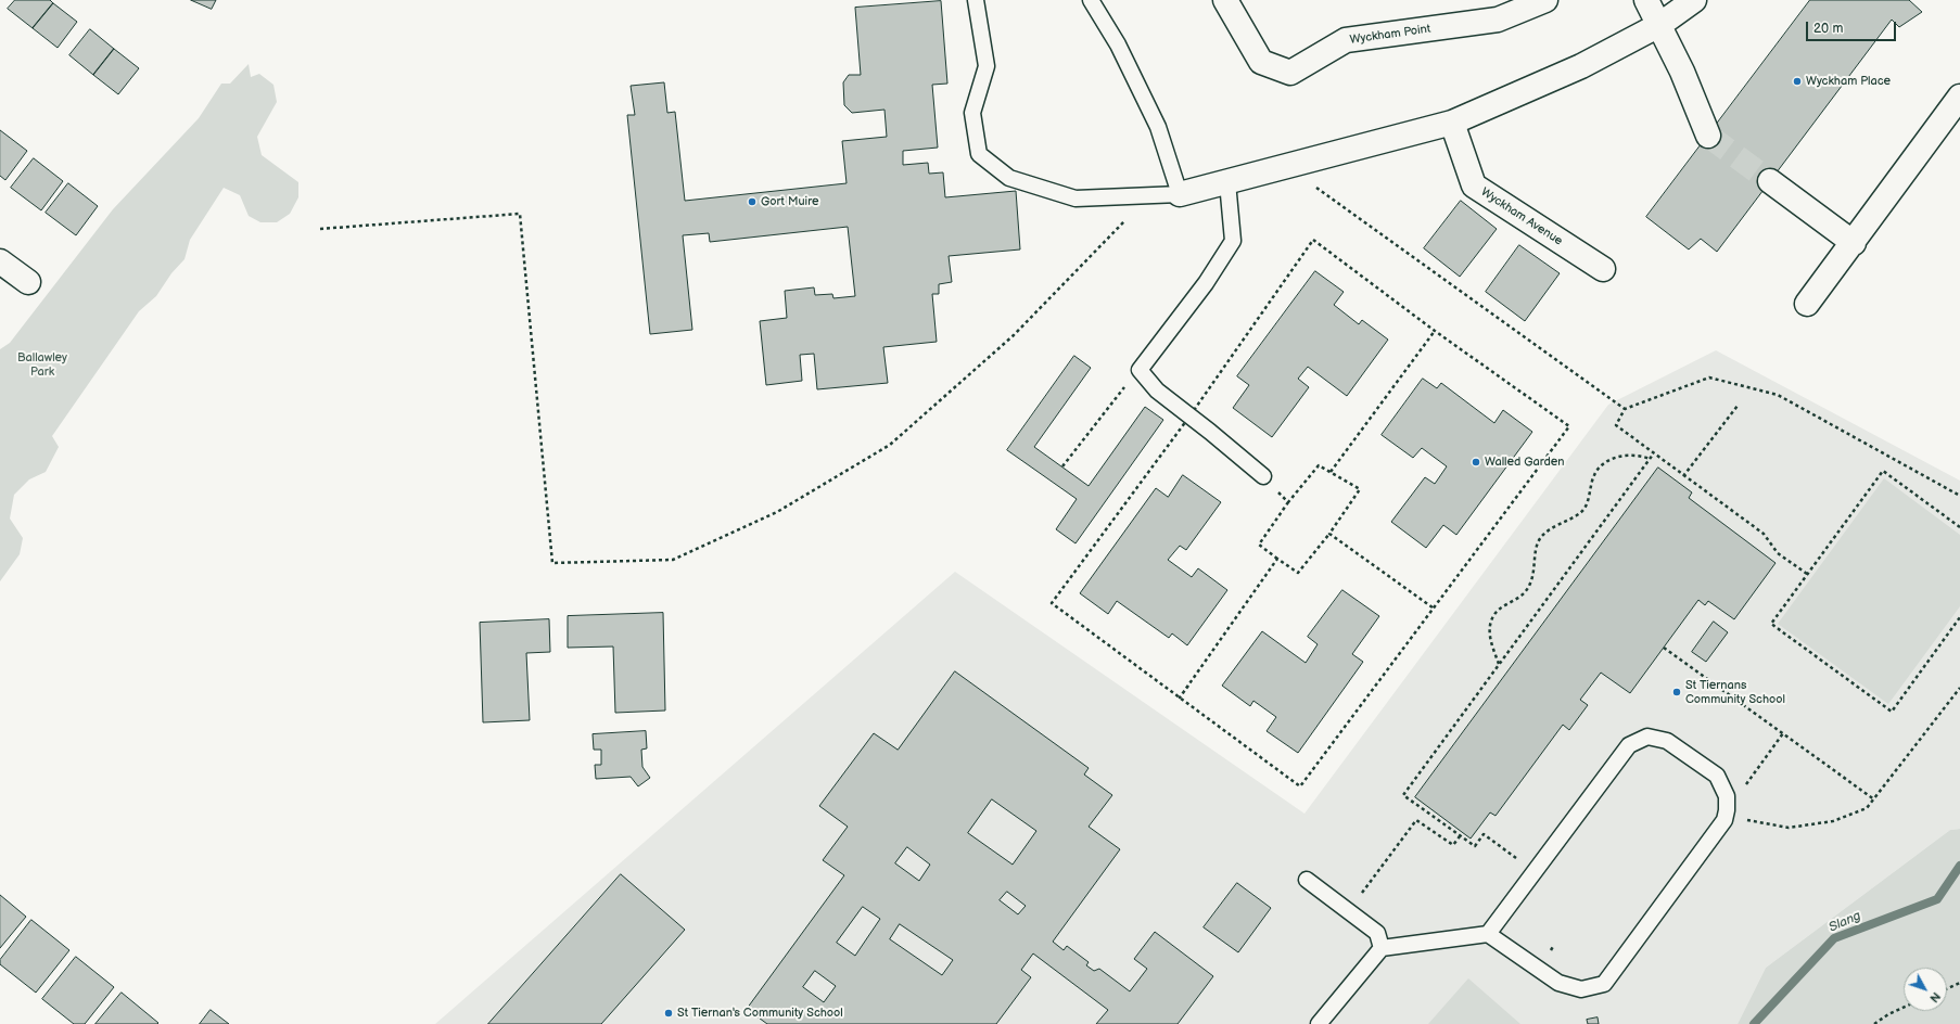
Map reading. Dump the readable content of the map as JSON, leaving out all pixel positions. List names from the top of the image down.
{
  "streets": {
    "street": ["Wyckham Point", "Wyckham Avenue"]
  },
  "water": ["Slang"],
  "parks": ["Ballawley Park"],
  "places": [
    "Wyckham Place",
    "Gort Muire",
    "Walled Garden",
    "St Tiernans Community School",
    "St Tiernan's Community School"
  ],
  "scale_bar": "20 m",
  "north": "bottom right"
}
